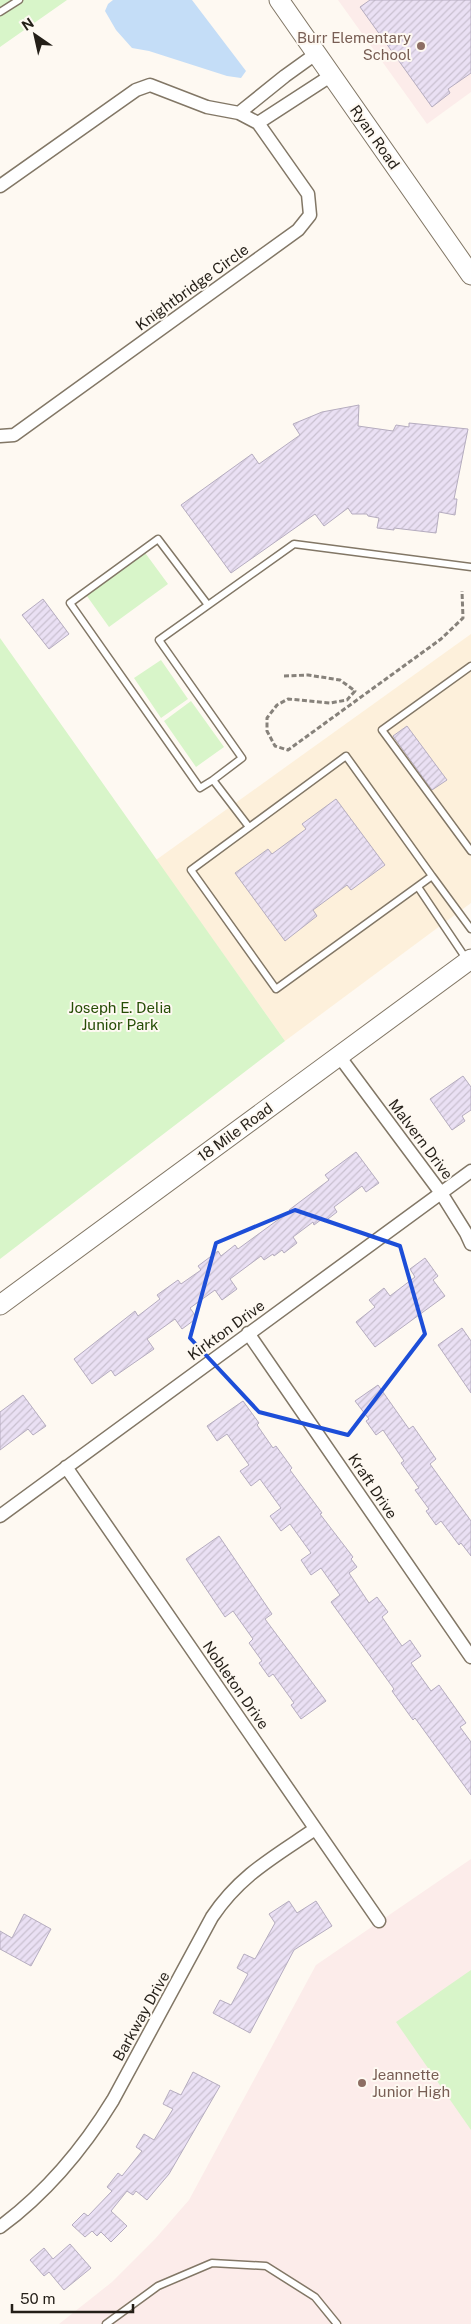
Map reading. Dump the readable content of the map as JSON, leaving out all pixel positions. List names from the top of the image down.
{
  "streets": {
    "main road": ["Ryan Road", "18 Mile Road"],
    "street": [
      "Knightbridge Circle",
      "Malvern Drive",
      "Kirkton Drive",
      "Kraft Drive",
      "Nobleton Drive",
      "Barkway Drive"
    ]
  },
  "crossings": [
    ["18 Mile Road", "Malvern Drive"],
    ["Malvern Drive", "Kirkton Drive"],
    ["Kirkton Drive", "Kraft Drive"],
    ["Kirkton Drive", "Nobleton Drive"],
    ["Nobleton Drive", "Barkway Drive"]
  ],
  "parks": ["Joseph E. Delia Junior Park"],
  "places": ["Burr Elementary School", "Jeannette Junior High"],
  "scale_bar": "50 m",
  "north": "top left"
}
